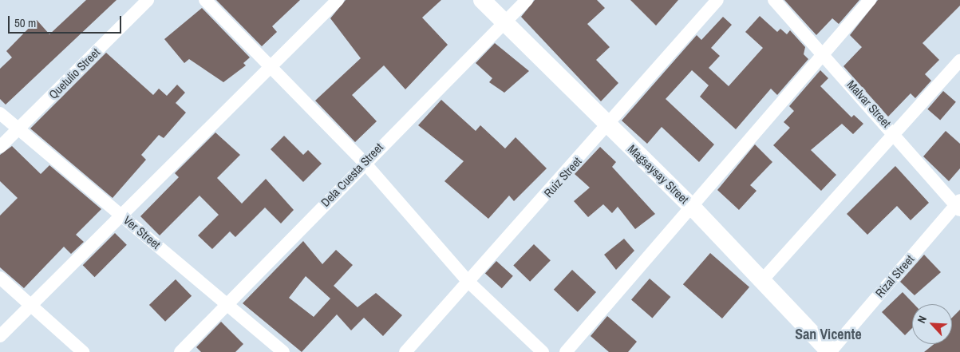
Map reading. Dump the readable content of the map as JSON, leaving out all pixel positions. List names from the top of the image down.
{
  "streets": {
    "main road": ["Magsaysay Street"],
    "street": [
      "Quetulio Street",
      "Malvar Street",
      "Dela Cuesta Street",
      "Ruiz Street",
      "Ver Street",
      "Rizal Street"
    ]
  },
  "crossings": [
    ["Quetulio Street", "Ver Street"],
    ["Malvar Street", "Rizal Street"],
    ["Magsaysay Street", "Dela Cuesta Street"],
    ["Magsaysay Street", "Ruiz Street"],
    ["Magsaysay Street", "Rizal Street"],
    ["Dela Cuesta Street", "Ver Street"]
  ],
  "districts": ["San Vicente"],
  "scale_bar": "50 m",
  "north": "top left"
}
